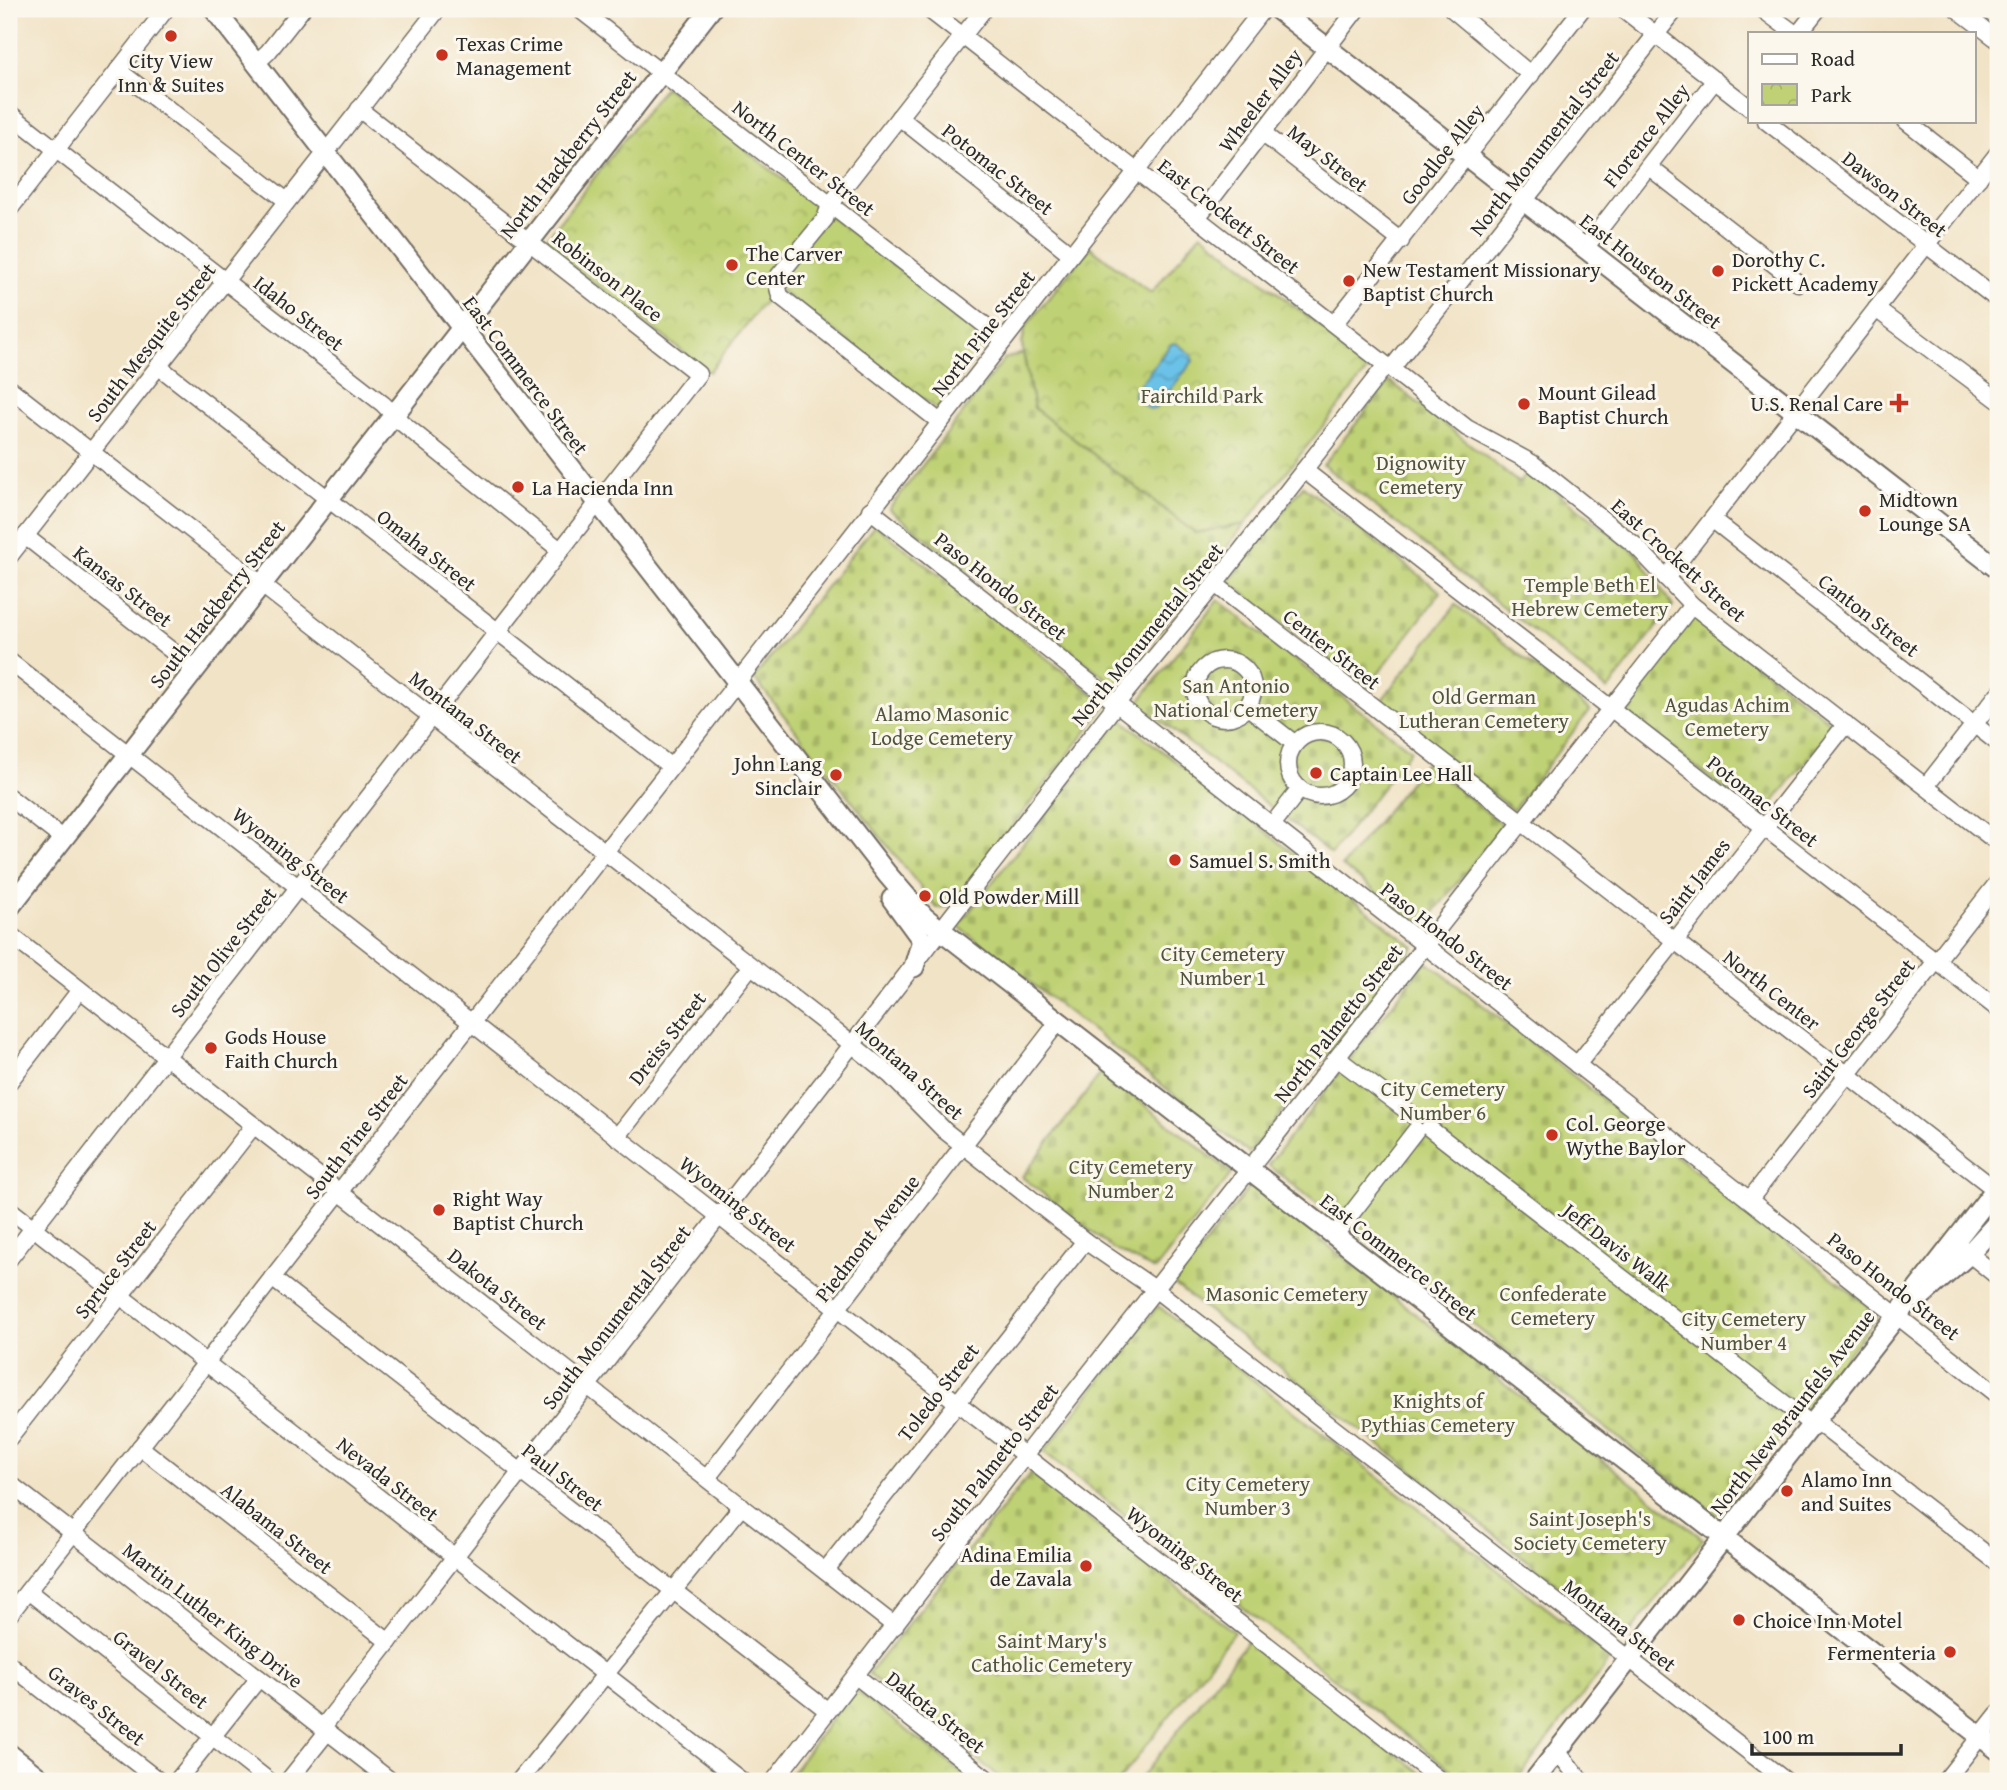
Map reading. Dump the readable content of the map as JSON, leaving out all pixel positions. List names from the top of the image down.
{
  "streets": {
    "main road": [
      "North Hackberry Street",
      "East Houston Street",
      "East Commerce Street",
      "South Hackberry Street",
      "North New Braunfels Avenue"
    ],
    "street": [
      "Wheeler Alley",
      "Florence Alley",
      "North Monumental Street",
      "Goodloe Alley",
      "North Center Street",
      "May Street",
      "Potomac Street",
      "Dawson Street",
      "East Crockett Street",
      "Robinson Place",
      "Idaho Street",
      "North Pine Street",
      "South Mesquite Street",
      "Omaha Street",
      "Kansas Street",
      "Paso Hondo Street",
      "Canton Street",
      "Center Street",
      "Montana Street",
      "Wyoming Street",
      "Saint James",
      "South Olive Street",
      "North Center",
      "North Palmetto Street",
      "Saint George Street",
      "Dreiss Street",
      "South Pine Street",
      "Piedmont Avenue",
      "Jeff Davis Walk",
      "Spruce Street",
      "Dakota Street",
      "South Monumental Street",
      "Toledo Street",
      "South Palmetto Street",
      "Paul Street",
      "Nevada Street",
      "Alabama Street",
      "Martin Luther King Drive",
      "Gravel Street",
      "Graves Street"
    ]
  },
  "crossings": [
    ["Wheeler Alley", "May Street"],
    ["Wheeler Alley", "East Crockett Street"],
    ["Wheeler Alley", "East Houston Street"],
    ["Florence Alley", "East Houston Street"],
    ["North Monumental Street", "Potomac Street"],
    ["North Monumental Street", "East Crockett Street"],
    ["North Monumental Street", "East Houston Street"],
    ["North Monumental Street", "East Commerce Street"],
    ["North Monumental Street", "Paso Hondo Street"],
    ["North Monumental Street", "Center Street"],
    ["North Monumental Street", "South Monumental Street"],
    ["North Hackberry Street", "North Center Street"],
    ["North Hackberry Street", "Robinson Place"],
    ["North Hackberry Street", "East Commerce Street"],
    ["North Hackberry Street", "South Hackberry Street"],
    ["Goodloe Alley", "May Street"],
    ["Goodloe Alley", "East Crockett Street"],
    ["Goodloe Alley", "East Houston Street"],
    ["North Center Street", "North Pine Street"],
    ["Potomac Street", "North Pine Street"],
    ["Potomac Street", "Saint James"],
    ["Potomac Street", "North Palmetto Street"],
    ["Potomac Street", "Saint George Street"],
    ["East Crockett Street", "North Pine Street"],
    ["East Crockett Street", "Saint James"],
    ["East Crockett Street", "North Palmetto Street"],
    ["Robinson Place", "South Mesquite Street"],
    ["Robinson Place", "South Olive Street"],
    ["Idaho Street", "South Mesquite Street"],
    ["Idaho Street", "South Hackberry Street"],
    ["Idaho Street", "South Olive Street"],
    ["North Pine Street", "East Commerce Street"],
    ["North Pine Street", "Paso Hondo Street"],
    ["North Pine Street", "South Pine Street"],
    ["South Mesquite Street", "East Commerce Street"],
    ["South Mesquite Street", "Omaha Street"],
    ["South Mesquite Street", "Kansas Street"],
    ["South Mesquite Street", "Montana Street"],
    ["East Commerce Street", "South Hackberry Street"],
    ["East Commerce Street", "South Olive Street"],
    ["East Commerce Street", "North Palmetto Street"],
    ["East Commerce Street", "South Pine Street"],
    ["East Commerce Street", "Piedmont Avenue"],
    ["East Commerce Street", "South Monumental Street"],
    ["East Commerce Street", "North New Braunfels Avenue"],
    ["East Commerce Street", "South Palmetto Street"],
    ["Omaha Street", "South Hackberry Street"],
    ["Omaha Street", "South Olive Street"],
    ["Omaha Street", "South Pine Street"],
    ["Kansas Street", "South Hackberry Street"],
    ["Paso Hondo Street", "Saint James"],
    ["Paso Hondo Street", "North Palmetto Street"],
    ["Paso Hondo Street", "Saint George Street"],
    ["Paso Hondo Street", "North New Braunfels Avenue"],
    ["South Hackberry Street", "Montana Street"],
    ["South Hackberry Street", "Wyoming Street"],
    ["Center Street", "North Center"],
    ["Center Street", "North Palmetto Street"],
    ["Montana Street", "South Olive Street"],
    ["Montana Street", "Dreiss Street"],
    ["Montana Street", "South Pine Street"],
    ["Montana Street", "Piedmont Avenue"],
    ["Montana Street", "South Monumental Street"],
    ["Montana Street", "Toledo Street"],
    ["Montana Street", "North New Braunfels Avenue"],
    ["Montana Street", "South Palmetto Street"],
    ["Wyoming Street", "South Olive Street"],
    ["Wyoming Street", "Dreiss Street"],
    ["Wyoming Street", "South Pine Street"],
    ["Wyoming Street", "Piedmont Avenue"],
    ["Wyoming Street", "South Monumental Street"],
    ["Wyoming Street", "Toledo Street"],
    ["Wyoming Street", "South Palmetto Street"],
    ["Saint James", "North Center"],
    ["South Olive Street", "Dakota Street"],
    ["South Olive Street", "Nevada Street"],
    ["North Center", "North Palmetto Street"],
    ["North Center", "Saint George Street"],
    ["North Center", "North New Braunfels Avenue"],
    ["North Palmetto Street", "Jeff Davis Walk"],
    ["North Palmetto Street", "South Palmetto Street"],
    ["South Pine Street", "Dakota Street"],
    ["South Pine Street", "Paul Street"],
    ["South Pine Street", "Nevada Street"],
    ["South Pine Street", "Alabama Street"],
    ["South Pine Street", "Martin Luther King Drive"],
    ["South Pine Street", "Gravel Street"],
    ["Piedmont Avenue", "Dakota Street"],
    ["Jeff Davis Walk", "North New Braunfels Avenue"],
    ["Spruce Street", "Dakota Street"],
    ["Spruce Street", "Nevada Street"],
    ["Dakota Street", "South Monumental Street"],
    ["Dakota Street", "Toledo Street"],
    ["Dakota Street", "South Palmetto Street"],
    ["South Monumental Street", "Paul Street"],
    ["South Monumental Street", "Nevada Street"],
    ["South Monumental Street", "Alabama Street"],
    ["South Monumental Street", "Martin Luther King Drive"],
    ["South Palmetto Street", "Paul Street"]
  ],
  "parks": [
    "Fairchild Park",
    "Dignowity Cemetery",
    "Temple Beth El Hebrew Cemetery",
    "San Antonio National Cemetery",
    "Old German Lutheran Cemetery",
    "Agudas Achim Cemetery",
    "Alamo Masonic Lodge Cemetery",
    "City Cemetery Number 1",
    "City Cemetery Number 6",
    "City Cemetery Number 2",
    "Masonic Cemetery",
    "Confederate Cemetery",
    "City Cemetery Number 4",
    "Knights of Pythias Cemetery",
    "City Cemetery Number 3",
    "Saint Joseph's Society Cemetery",
    "Saint Mary's Catholic Cemetery"
  ],
  "places": {
    "other": [
      "City View Inn & Suites",
      "Texas Crime Management",
      "The Carver Center",
      "Dorothy C. Pickett Academy",
      "New Testament Missionary Baptist Church",
      "Mount Gilead Baptist Church",
      "La Hacienda Inn",
      "Midtown Lounge SA",
      "Captain Lee Hall",
      "John Lang Sinclair",
      "Samuel S. Smith",
      "Old Powder Mill",
      "Gods House Faith Church",
      "Col. George Wythe Baylor",
      "Right Way Baptist Church",
      "Alamo Inn and Suites",
      "Adina Emilia de Zavala",
      "Choice Inn Motel",
      "Fermenteria"
    ],
    "health": ["U.S. Renal Care"]
  },
  "legend": ["Road", "Park"],
  "scale_bar": "100 m"
}
